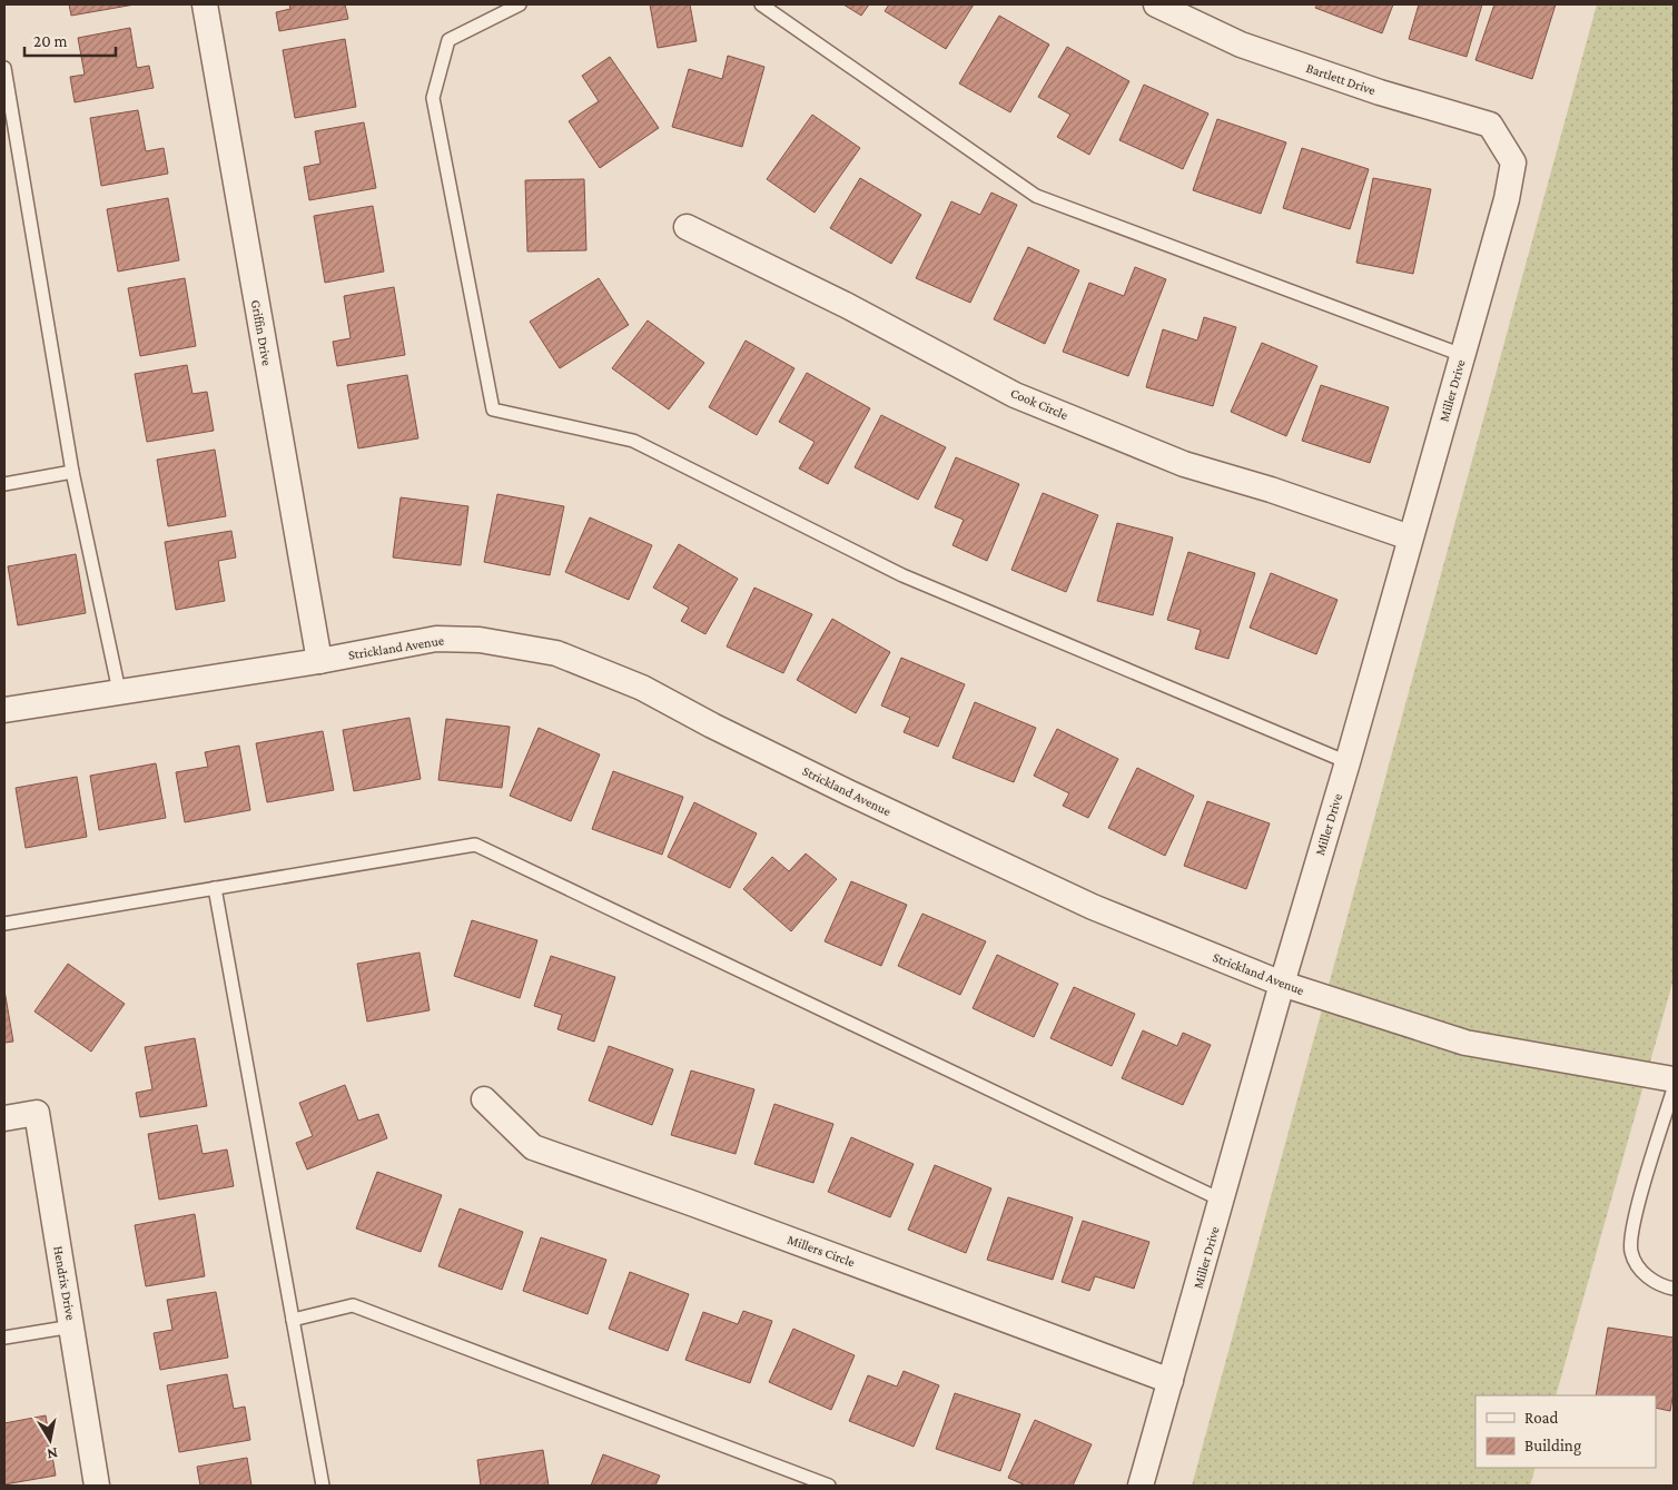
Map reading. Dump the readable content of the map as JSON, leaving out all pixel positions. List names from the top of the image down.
{
  "streets": {
    "street": [
      "Bartlett Drive",
      "Griffin Drive",
      "Miller Drive",
      "Cook Circle",
      "Strickland Avenue",
      "Millers Circle",
      "Hendrix Drive"
    ]
  },
  "crossings": [
    ["Bartlett Drive", "Miller Drive"],
    ["Griffin Drive", "Strickland Avenue"],
    ["Miller Drive", "Cook Circle"],
    ["Miller Drive", "Strickland Avenue"],
    ["Miller Drive", "Millers Circle"]
  ],
  "legend": ["Road", "Building"],
  "scale_bar": "20 m",
  "north": "bottom"
}
